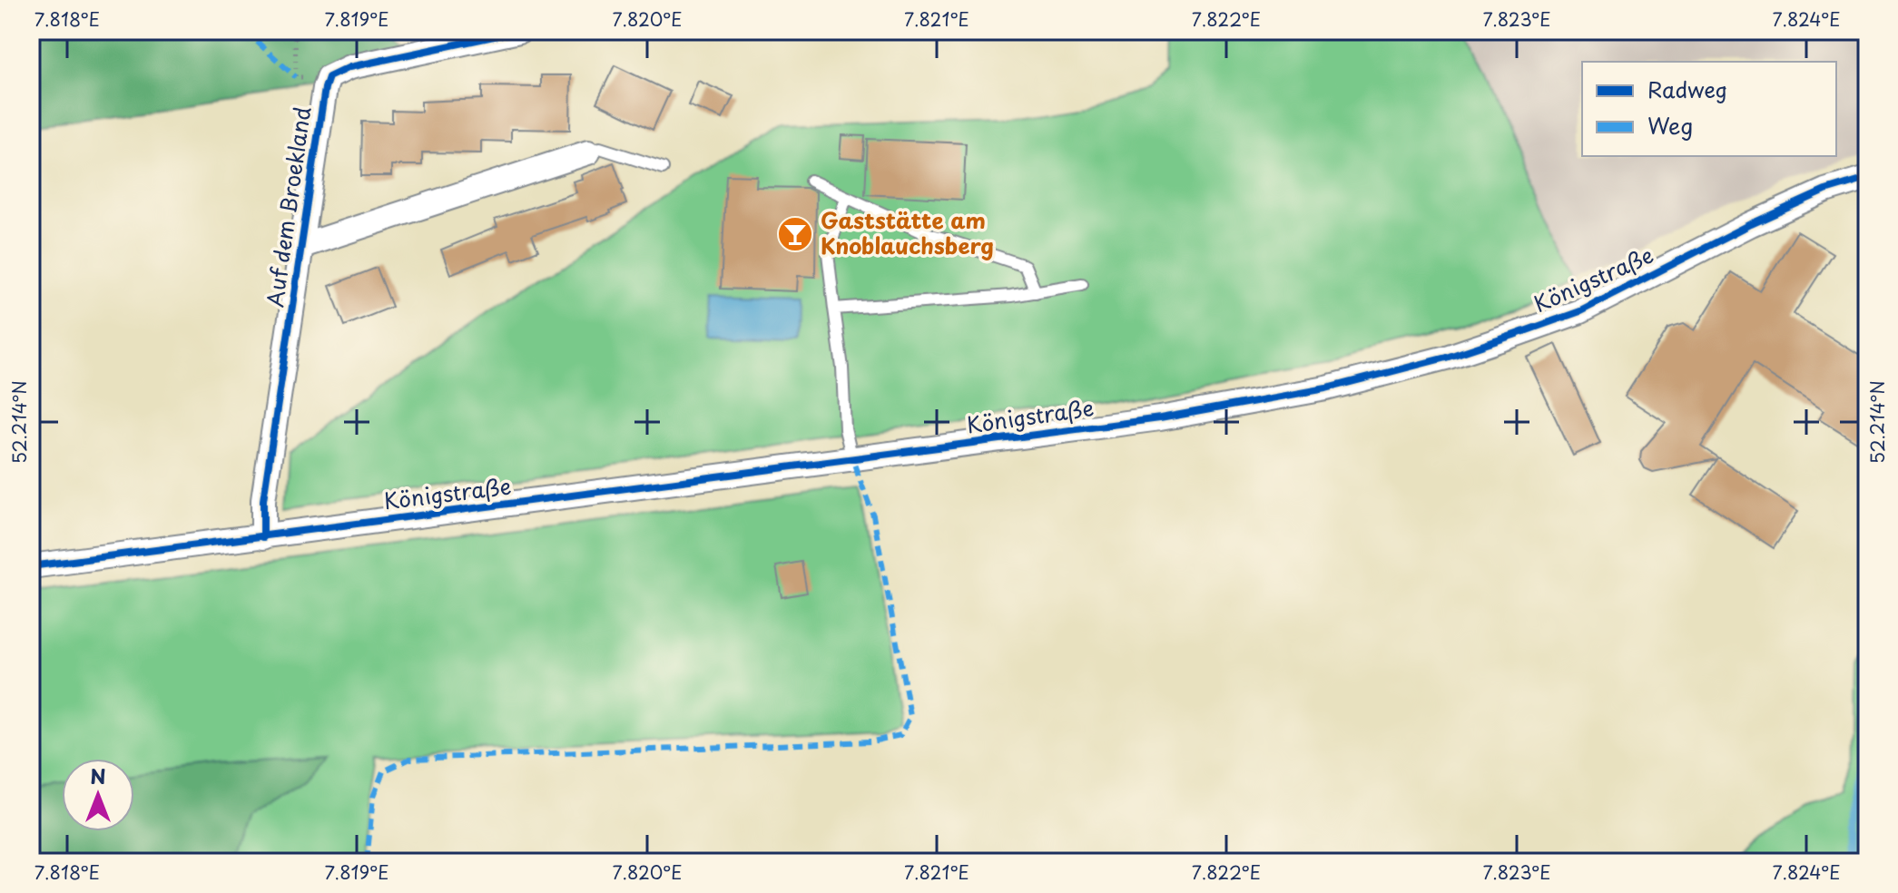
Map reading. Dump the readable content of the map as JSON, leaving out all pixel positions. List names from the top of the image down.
{
  "streets": {
    "street": ["Auf dem Broekland", "Königstraße"]
  },
  "crossings": [
    ["Auf dem Broekland", "Königstraße"]
  ],
  "places": {
    "bar": ["Gaststätte am Knoblauchsberg"]
  },
  "legend": ["Radweg", "Weg"],
  "north": "top",
  "coordinates": [
    "7.818°E",
    "7.819°E",
    "7.820°E",
    "7.821°E",
    "7.822°E",
    "7.823°E",
    "7.824°E",
    "52.214°N"
  ]
}
